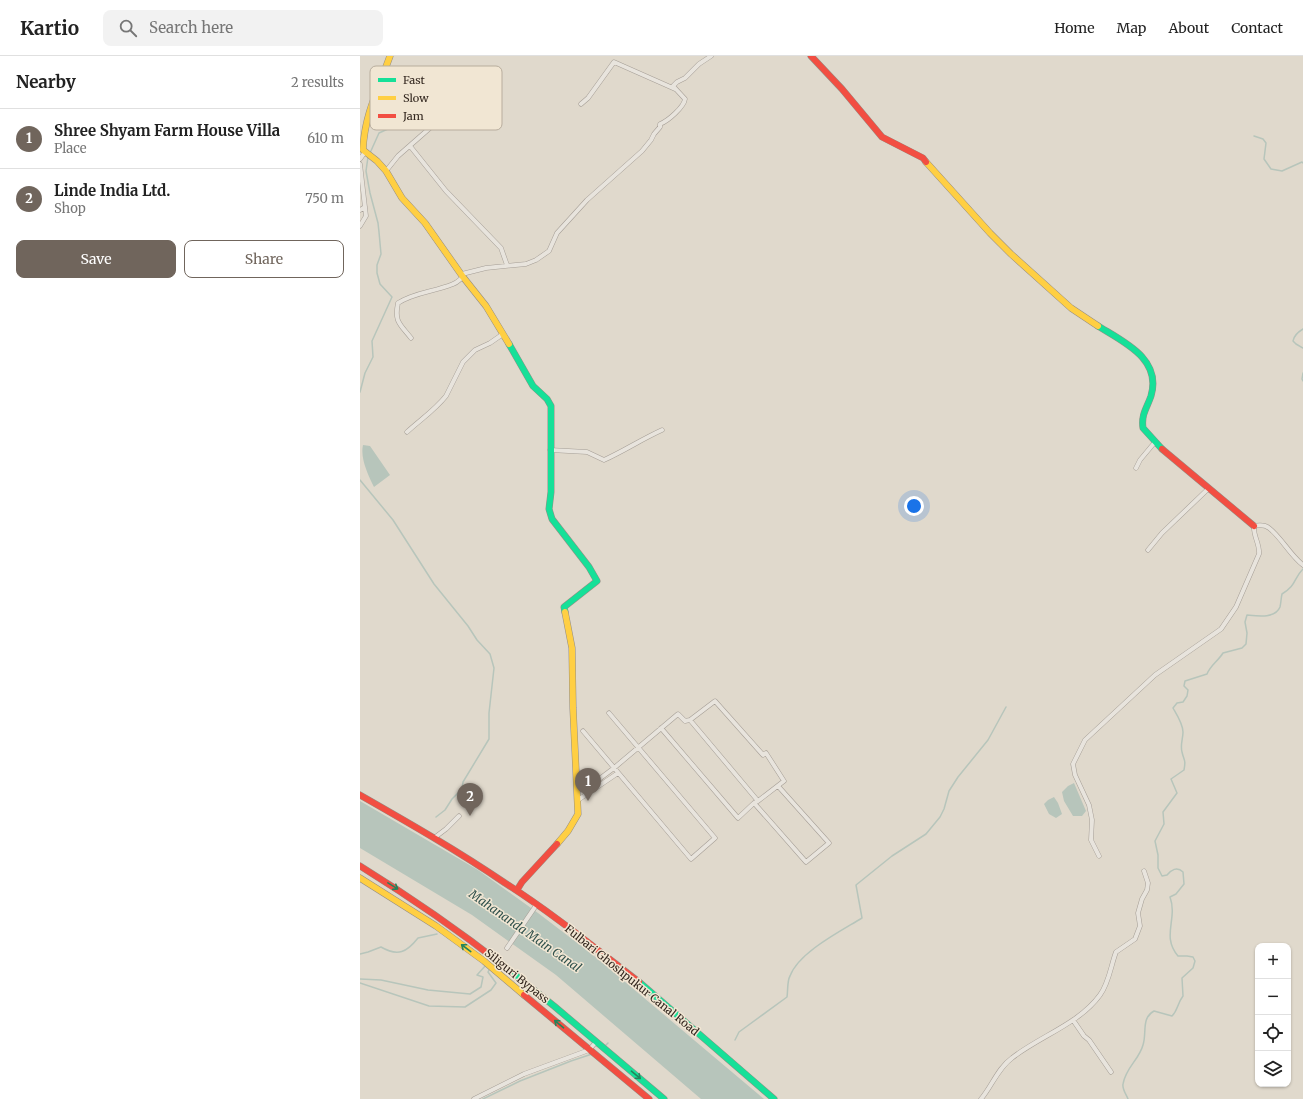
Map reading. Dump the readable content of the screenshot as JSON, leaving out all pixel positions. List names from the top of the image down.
{
  "streets": {
    "main road": ["Siliguri Bypass", "Fulbari Ghoshpukur Canal Road"]
  },
  "water": ["Mahananda Main Canal"],
  "legend": ["Fast", "Slow", "Jam"],
  "page": {
    "header": "Kartio",
    "search": "Search here",
    "nav": [
      "Home",
      "Map",
      "About",
      "Contact"
    ],
    "heading": ["Nearby", "2 results"],
    "list": [
      {
        "mark": "1",
        "name": "Shree Shyam Farm House Villa",
        "note": "Place",
        "value": "610 m"
      },
      {
        "mark": "2",
        "name": "Linde India Ltd.",
        "note": "Shop",
        "value": "750 m"
      }
    ],
    "buttons": ["Save", "Share"],
    "pins": ["1", "2"],
    "map_buttons": ["+", "−"]
  }
}
